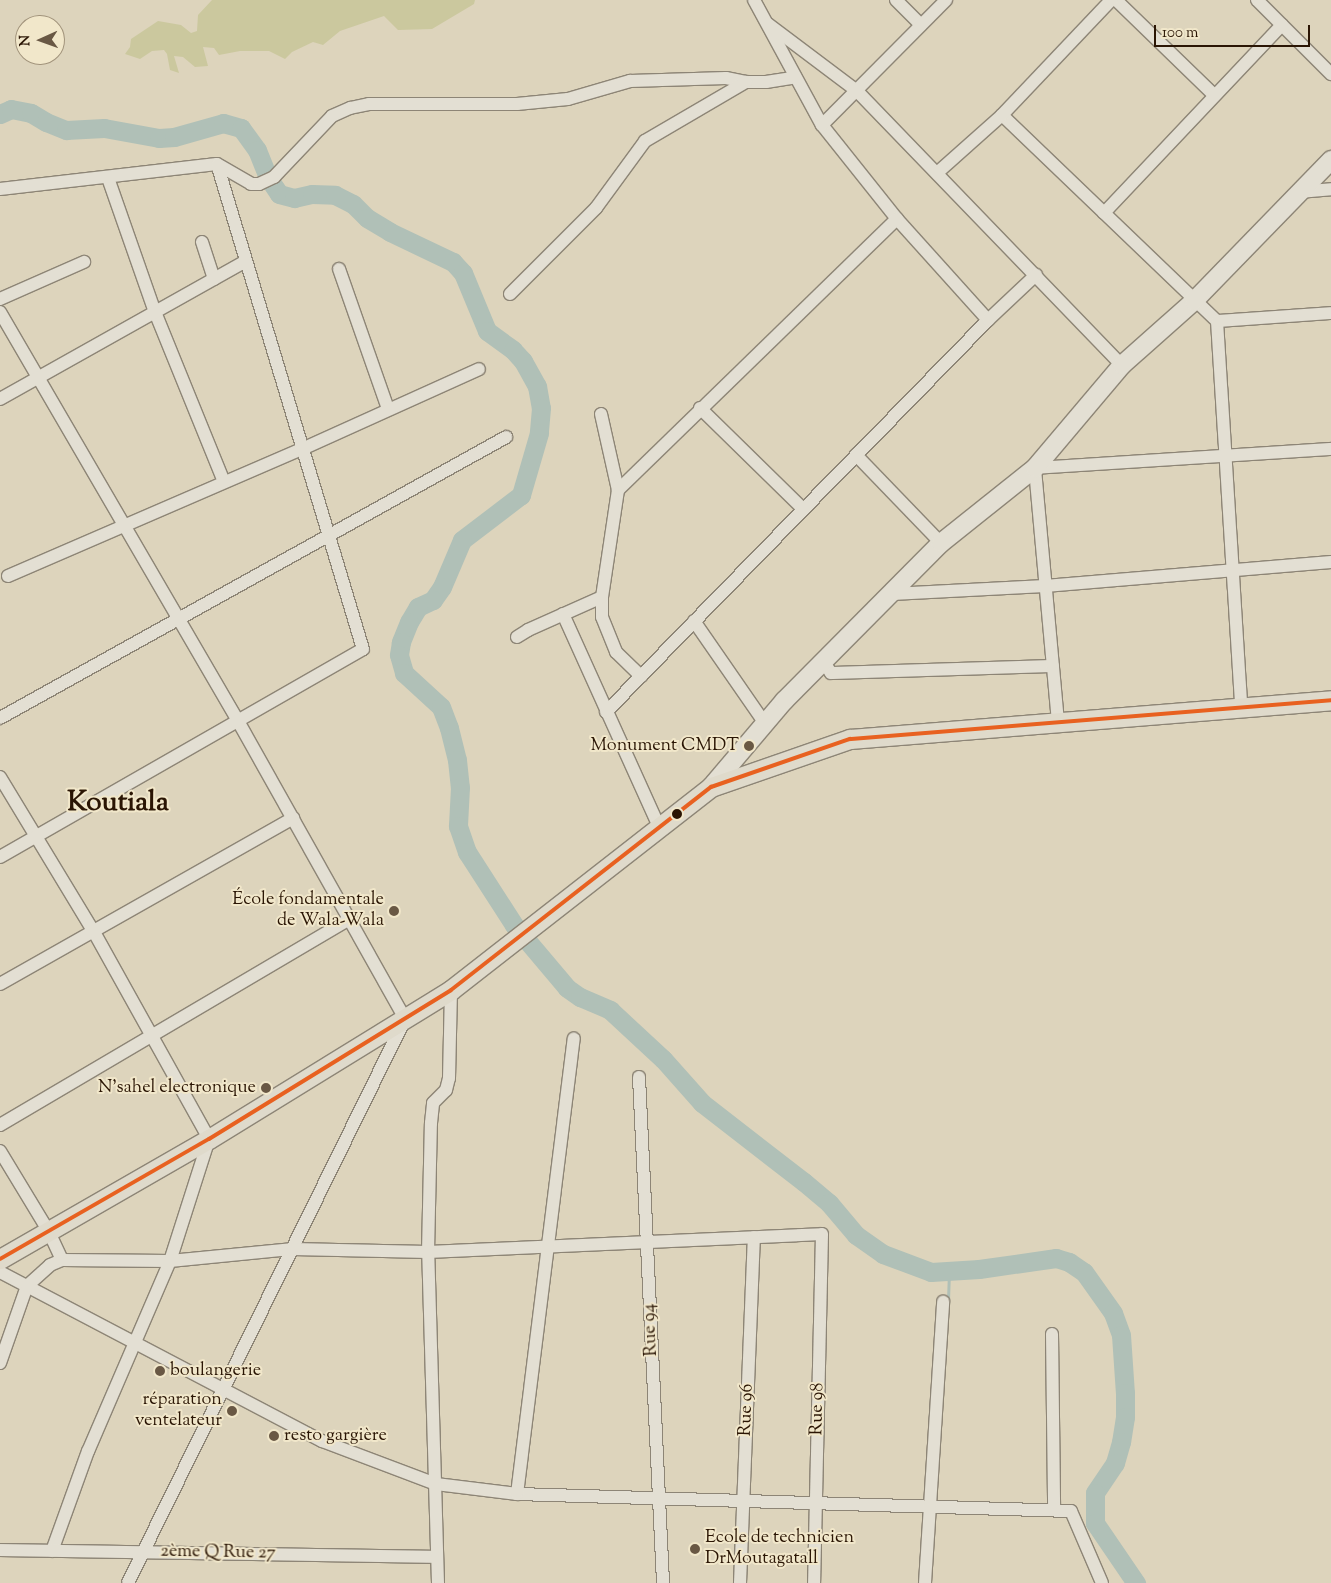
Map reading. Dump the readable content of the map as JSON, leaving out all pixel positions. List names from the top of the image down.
{
  "streets": {
    "street": [
      "Rue 94",
      "Rue 98",
      "Rue 96",
      "2ème Q Rue 27"
    ]
  },
  "crossings": [
    ["Rue 98", "Rue 96"]
  ],
  "districts": ["Koutiala"],
  "places": [
    "Monument CMDT",
    "École fondamentale de Wala-Wala",
    "N'sahel electronique",
    "boulangerie",
    "réparation ventelateur",
    "resto gargière",
    "Ecole de technicien DrMoutagatall"
  ],
  "scale_bar": "100 m",
  "north": "left"
}
